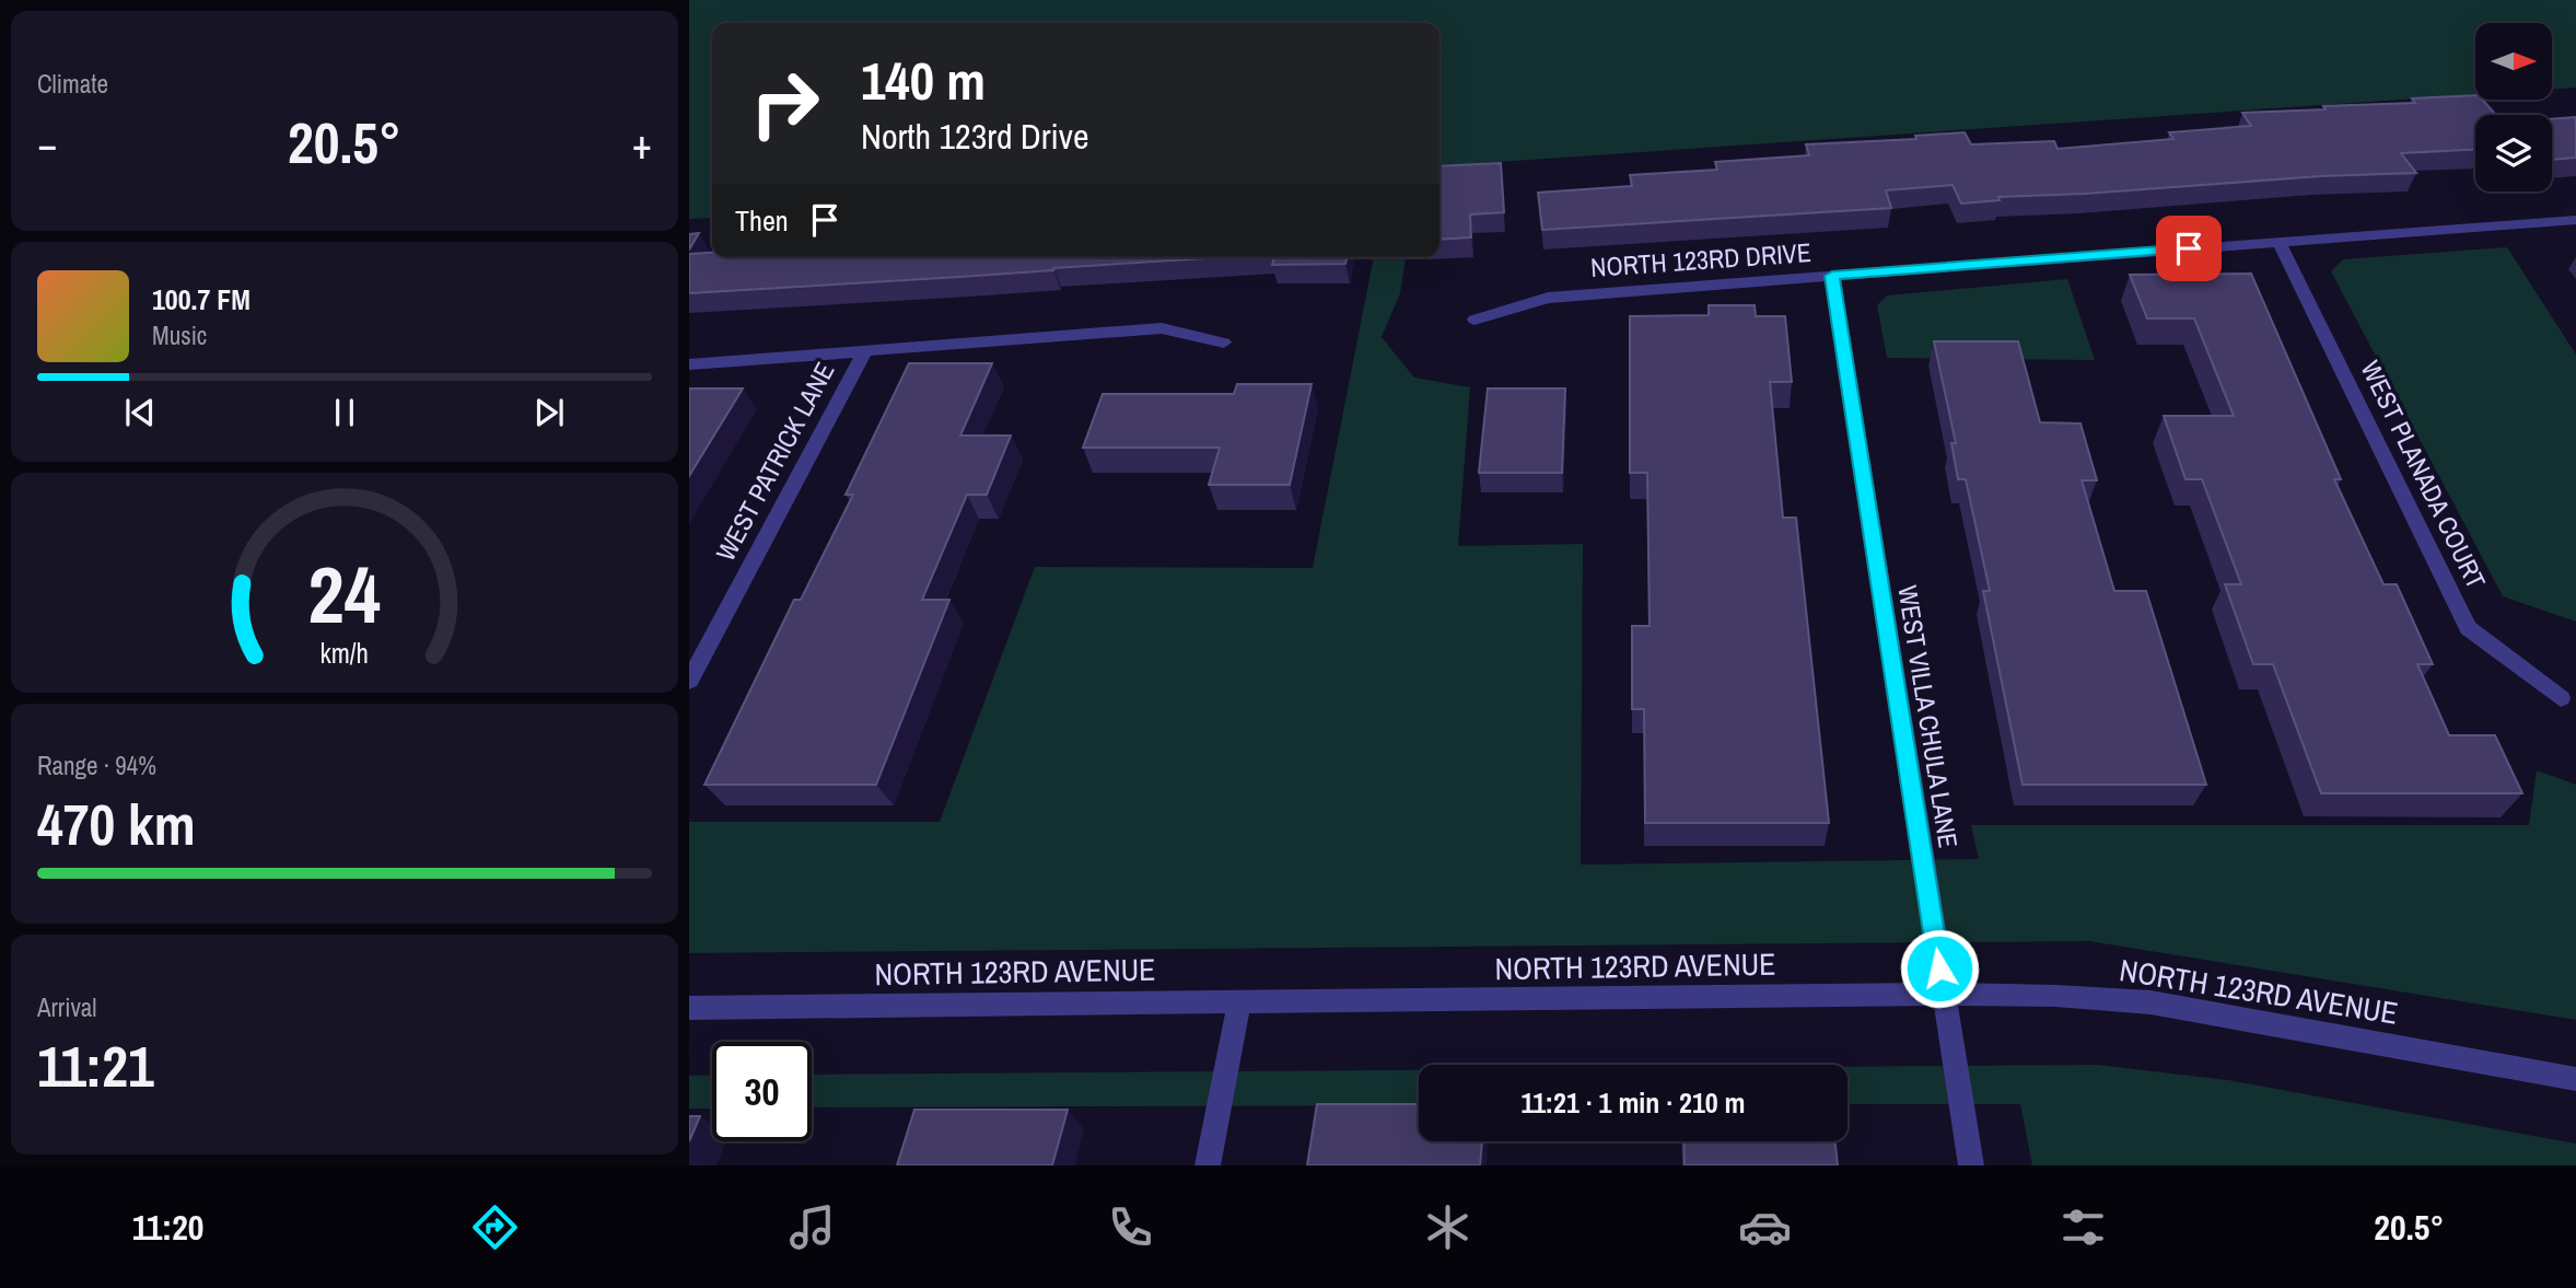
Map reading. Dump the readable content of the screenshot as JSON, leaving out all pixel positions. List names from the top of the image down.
{
  "streets": {
    "street": [
      "NORTH 123RD DRIVE",
      "WEST PATRICK LANE",
      "WEST PLANADA COURT",
      "WEST VILLA CHULA LANE",
      "NORTH 123RD AVENUE"
    ]
  },
  "crossings": [
    ["NORTH 123RD DRIVE", "WEST PLANADA COURT"],
    ["NORTH 123RD DRIVE", "WEST VILLA CHULA LANE"],
    ["WEST VILLA CHULA LANE", "NORTH 123RD AVENUE"]
  ],
  "north": "right",
  "page": {
    "tile": [
      "Climate",
      ["Range · 94%", "470 km"],
      ["Arrival", "11:21"]
    ],
    "turn": ["140 m", "North 123rd Drive"],
    "heat": ["−", "20.5°", "+"],
    "then": "Then",
    "song": ["100.7 FM", "Music"],
    "limit": "30",
    "trip": "11:21 · 1 min · 210 m",
    "tabs": ["11:20", "20.5°"],
    "gauge": ["24", "km/h"]
  }
}
